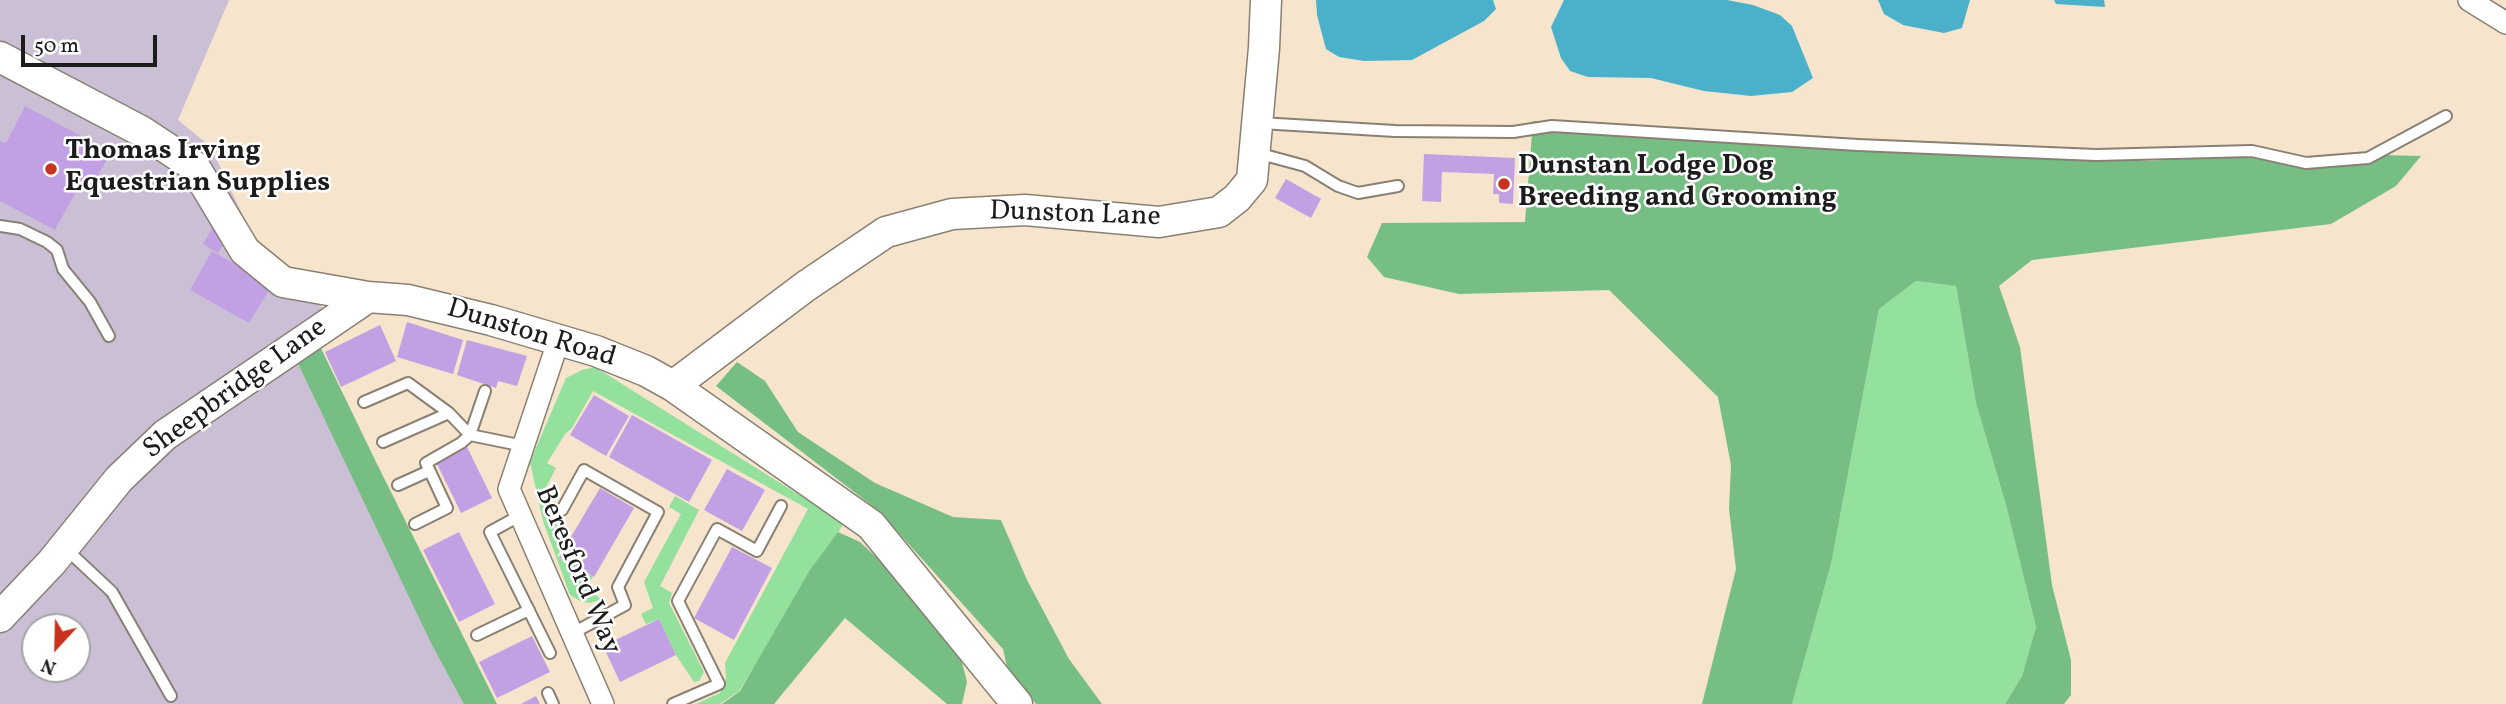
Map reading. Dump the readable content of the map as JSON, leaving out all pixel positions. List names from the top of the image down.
{
  "streets": {
    "street": [
      "Dunston Lane",
      "Dunston Road",
      "Sheepbridge Lane",
      "Beresford Way"
    ]
  },
  "crossings": [
    ["Dunston Lane", "Dunston Road"],
    ["Dunston Road", "Sheepbridge Lane"],
    ["Dunston Road", "Beresford Way"]
  ],
  "places": ["Thomas Irving Equestrian Supplies", "Dunstan Lodge Dog Breeding and Grooming"],
  "scale_bar": "50 m",
  "north": "bottom"
}
